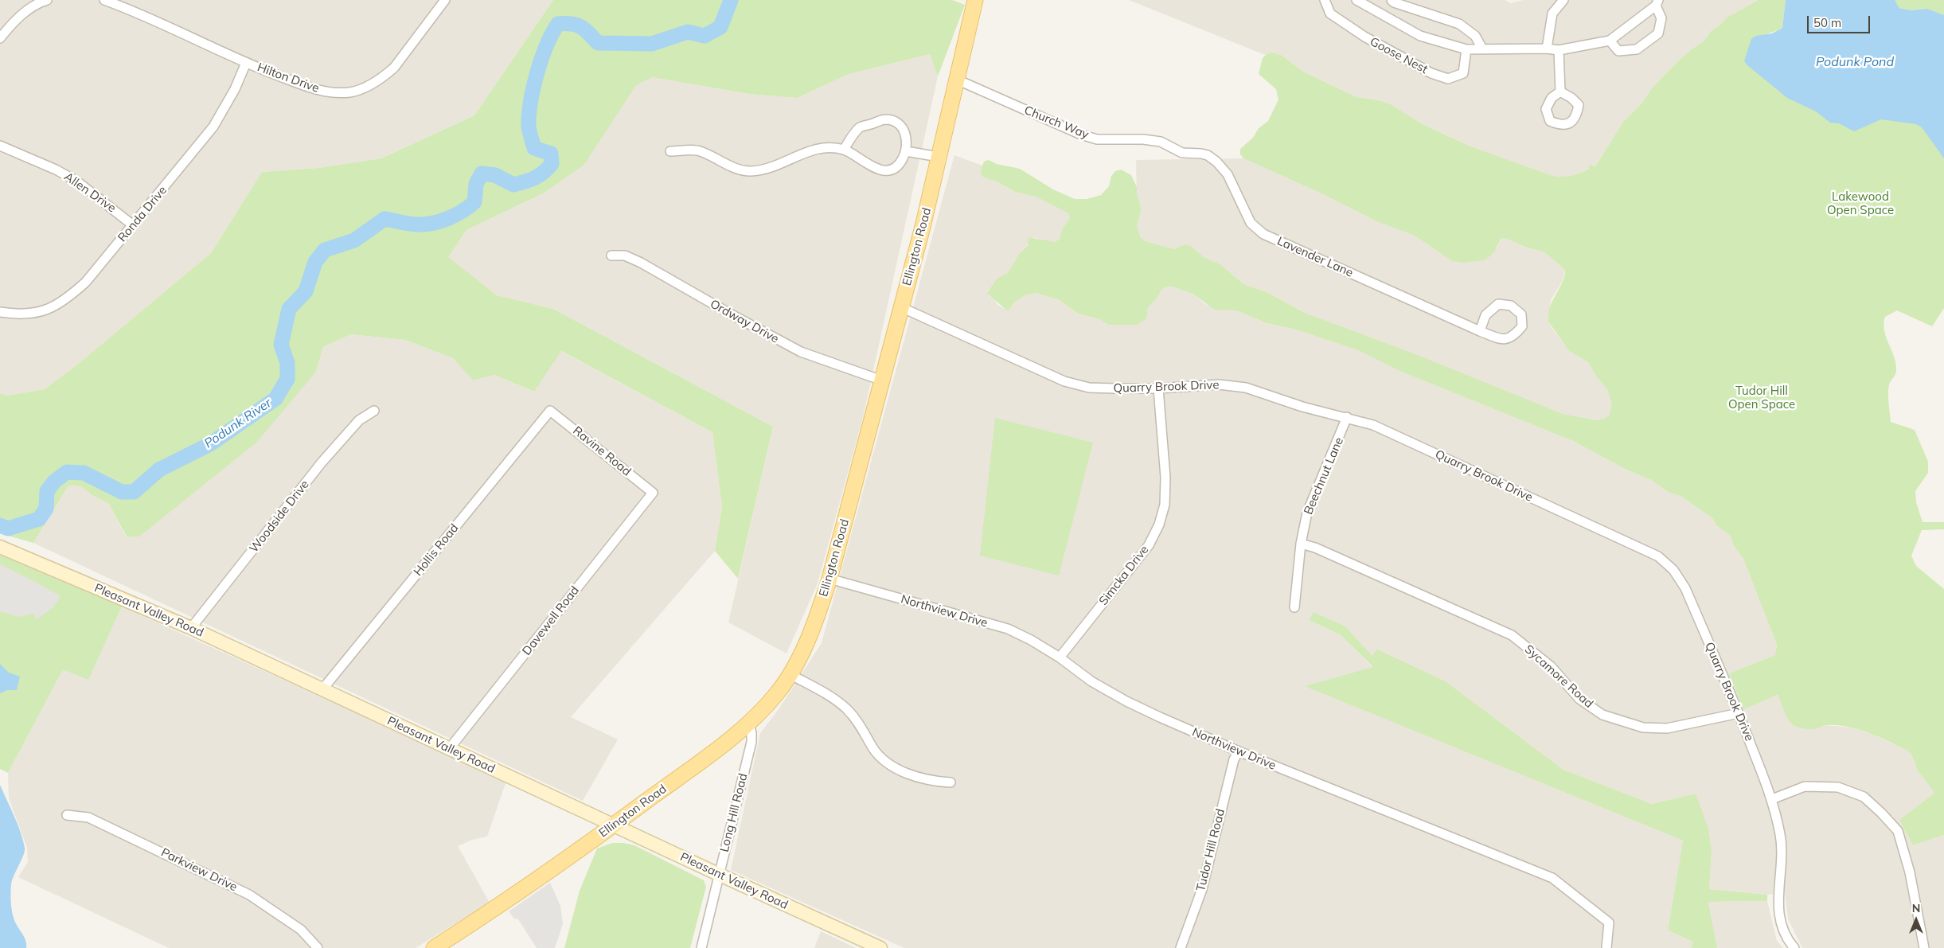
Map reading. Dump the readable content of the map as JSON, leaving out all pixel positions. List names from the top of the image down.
{
  "streets": {
    "main road": ["Ellington Road", "Pleasant Valley Road"],
    "street": [
      "Goose Nest",
      "Hilton Drive",
      "Church Way",
      "Allen Drive",
      "Ronda Drive",
      "Lavender Lane",
      "Ordway Drive",
      "Quarry Brook Drive",
      "Ravine Road",
      "Beechnut Lane",
      "Woodside Drive",
      "Hollis Road",
      "Simcka Drive",
      "Northview Drive",
      "Davewell Road",
      "Sycamore Road",
      "Long Hill Road",
      "Tudor Hill Road",
      "Parkview Drive"
    ]
  },
  "crossings": [
    ["Hilton Drive", "Ronda Drive"],
    ["Church Way", "Ellington Road"],
    ["Church Way", "Lavender Lane"],
    ["Allen Drive", "Ronda Drive"],
    ["Ellington Road", "Ordway Drive"],
    ["Ellington Road", "Quarry Brook Drive"],
    ["Ellington Road", "Pleasant Valley Road"],
    ["Ellington Road", "Northview Drive"],
    ["Ellington Road", "Long Hill Road"],
    ["Quarry Brook Drive", "Beechnut Lane"],
    ["Quarry Brook Drive", "Simcka Drive"],
    ["Quarry Brook Drive", "Sycamore Road"],
    ["Ravine Road", "Hollis Road"],
    ["Ravine Road", "Davewell Road"],
    ["Beechnut Lane", "Sycamore Road"],
    ["Woodside Drive", "Pleasant Valley Road"],
    ["Hollis Road", "Pleasant Valley Road"],
    ["Simcka Drive", "Northview Drive"],
    ["Pleasant Valley Road", "Davewell Road"],
    ["Pleasant Valley Road", "Long Hill Road"],
    ["Northview Drive", "Tudor Hill Road"]
  ],
  "water": ["Podunk Pond", "Podunk River"],
  "parks": ["Lakewood Open Space", "Tudor Hill Open Space"],
  "scale_bar": "50 m",
  "north": "top"
}
